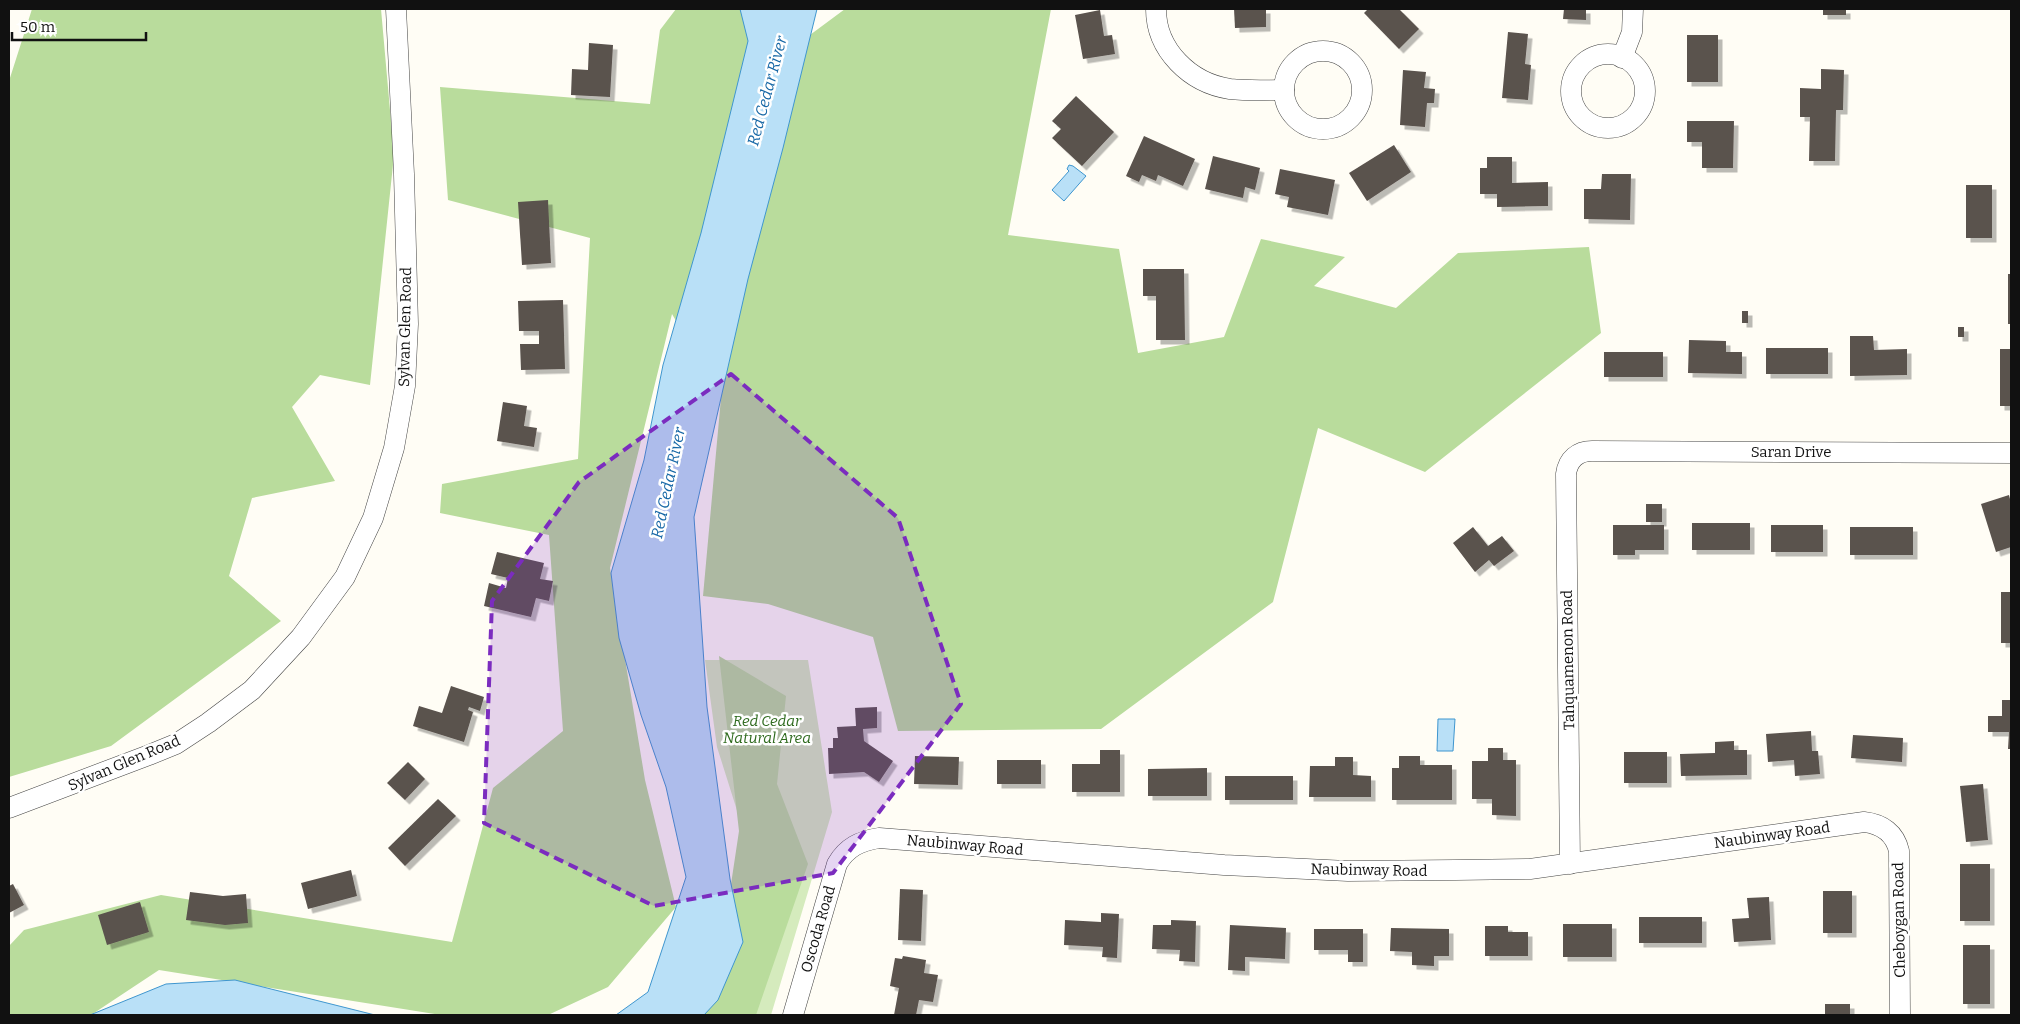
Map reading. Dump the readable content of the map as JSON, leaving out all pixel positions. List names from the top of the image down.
{
  "streets": {
    "street": [
      "Sylvan Glen Road",
      "Saran Drive",
      "Tahquamenon Road",
      "Naubinway Road",
      "Cheboygan Road",
      "Oscoda Road"
    ]
  },
  "crossings": [
    ["Saran Drive", "Tahquamenon Road"],
    ["Tahquamenon Road", "Naubinway Road"],
    ["Naubinway Road", "Cheboygan Road"],
    ["Naubinway Road", "Oscoda Road"]
  ],
  "water": ["Red Cedar River"],
  "parks": ["Red Cedar Natural Area"],
  "scale_bar": "50 m"
}
